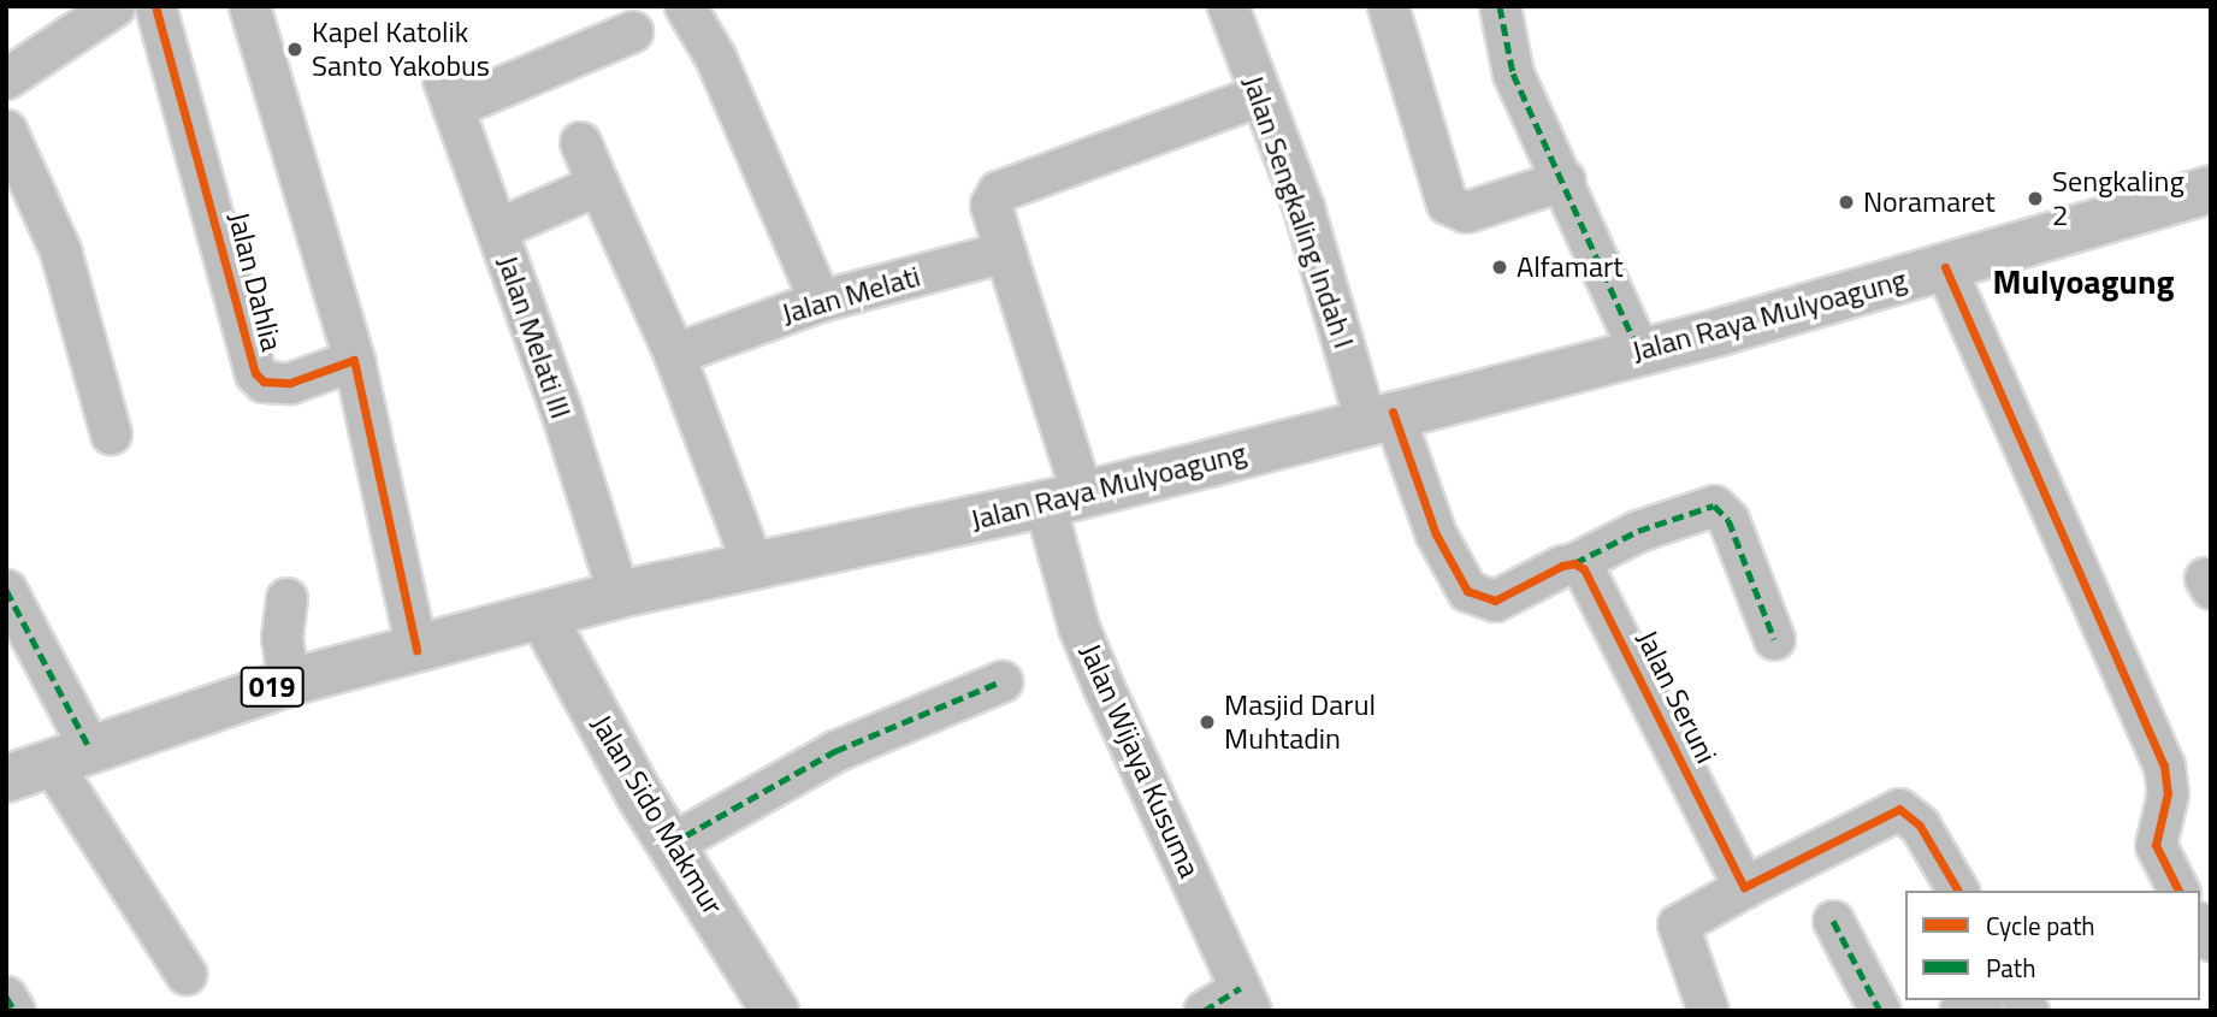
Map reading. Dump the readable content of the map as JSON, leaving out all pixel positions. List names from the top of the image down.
{
  "streets": {
    "main road": ["Jalan Raya Mulyoagung", "019", "Jalan Sido Makmur"],
    "street": [
      "Jalan Sengkaling Indah I",
      "Jalan Dahlia",
      "Jalan Melati",
      "Jalan Melati III",
      "Jalan Seruni",
      "Jalan Wijaya Kusuma"
    ]
  },
  "crossings": [
    ["Jalan Sengkaling Indah I", "Jalan Raya Mulyoagung"],
    ["Jalan Raya Mulyoagung", "Jalan Melati III"],
    ["Jalan Raya Mulyoagung", "Jalan Wijaya Kusuma"],
    ["Jalan Raya Mulyoagung", "Jalan Sido Makmur"]
  ],
  "districts": ["Mulyoagung"],
  "places": [
    "Kapel Katolik Santo Yakobus",
    "Sengkaling 2",
    "Noramaret",
    "Alfamart",
    "Masjid Darul Muhtadin"
  ],
  "legend": ["Cycle path", "Path"]
}
